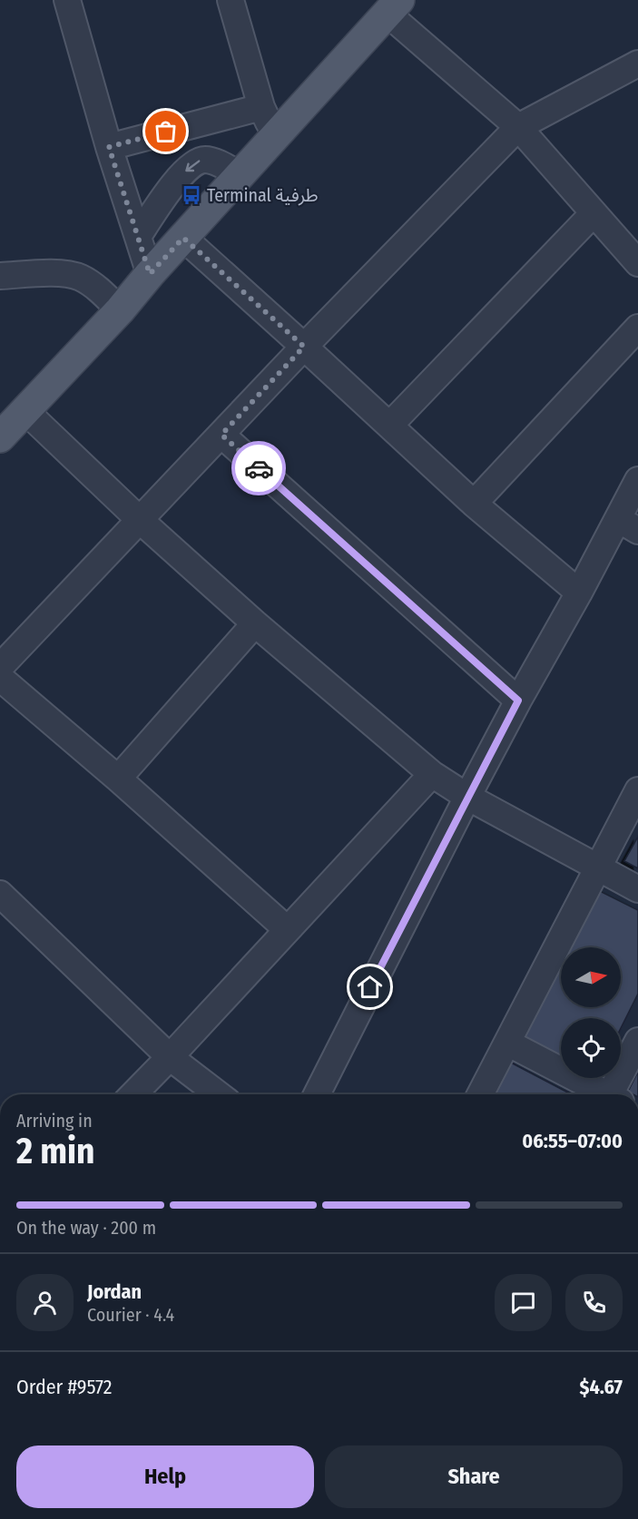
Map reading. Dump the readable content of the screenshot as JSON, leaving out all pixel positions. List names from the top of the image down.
{
  "places": {
    "bus stop": ["Terminal طرفية"]
  },
  "north": "right",
  "page": {
    "heading": ["2 min", "Arriving in", "06:55–07:00"],
    "panel": [
      "Jordan",
      "Courier · 4.4",
      "Order #9572",
      "$4.67"
    ],
    "bar": "On the way · 200 m",
    "buttons": ["Help", "Share"]
  }
}
